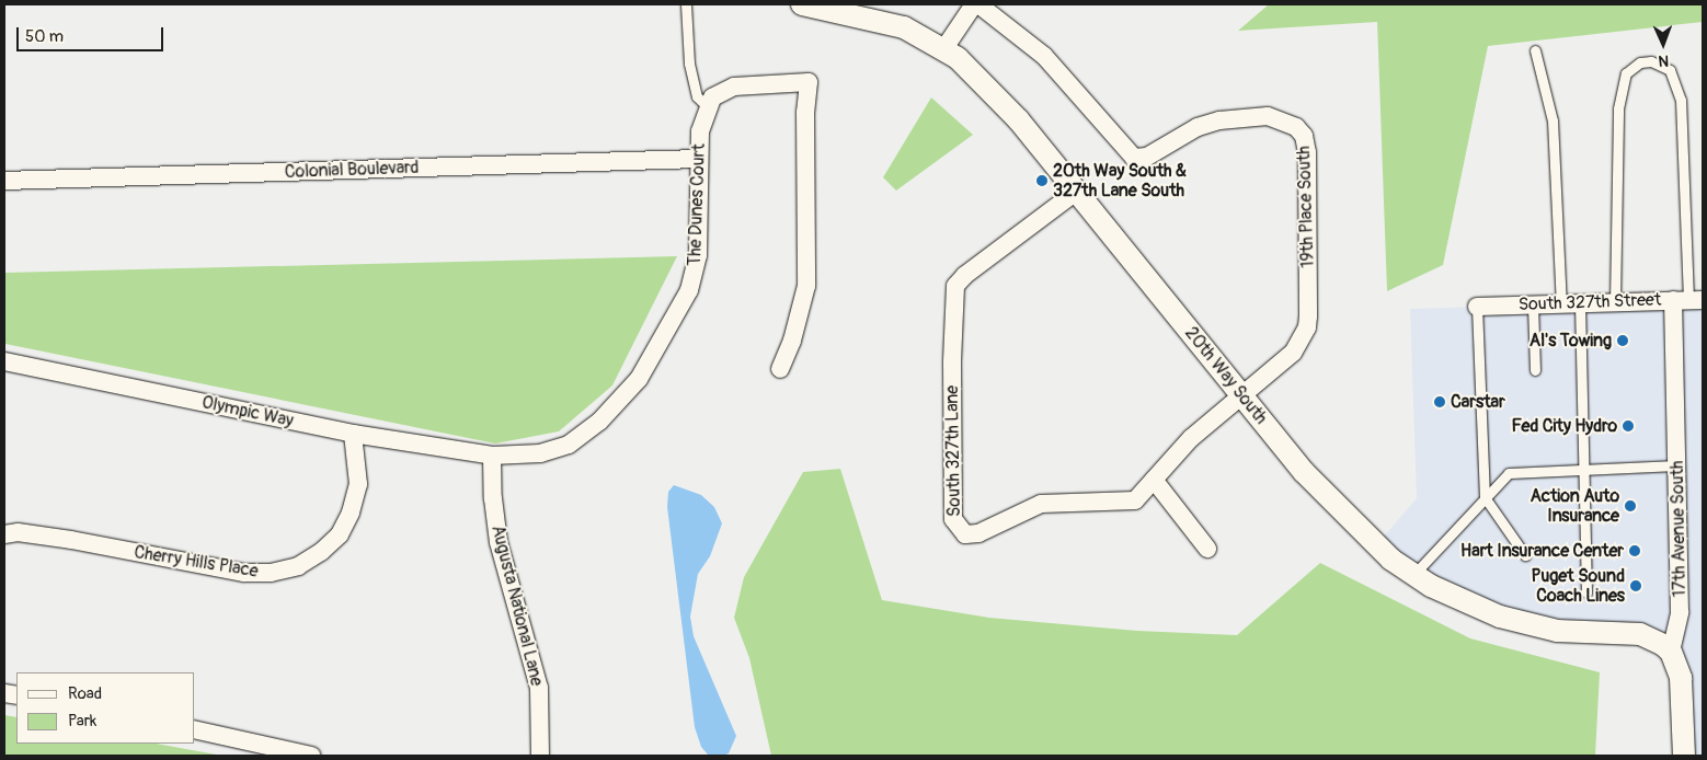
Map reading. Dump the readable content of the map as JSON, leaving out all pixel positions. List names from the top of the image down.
{
  "streets": {
    "street": [
      "Colonial Boulevard",
      "The Dunes Court",
      "19th Place South",
      "South 327th Street",
      "20th Way South",
      "Olympic Way",
      "South 327th Lane",
      "17th Avenue South",
      "Cherry Hills Place",
      "Augusta National Lane"
    ]
  },
  "crossings": [
    ["Colonial Boulevard", "The Dunes Court"],
    ["The Dunes Court", "Olympic Way"],
    ["The Dunes Court", "Augusta National Lane"],
    ["19th Place South", "20th Way South"],
    ["19th Place South", "South 327th Lane"],
    ["South 327th Street", "17th Avenue South"],
    ["20th Way South", "South 327th Lane"],
    ["20th Way South", "17th Avenue South"],
    ["Olympic Way", "Cherry Hills Place"],
    ["Olympic Way", "Augusta National Lane"]
  ],
  "places": [
    "20th Way South & 327th Lane South",
    "Al's Towing",
    "Carstar",
    "Fed City Hydro",
    "Action Auto Insurance",
    "Hart Insurance Center",
    "Puget Sound Coach Lines"
  ],
  "legend": ["Road", "Park"],
  "scale_bar": "50 m",
  "north": "bottom"
}
